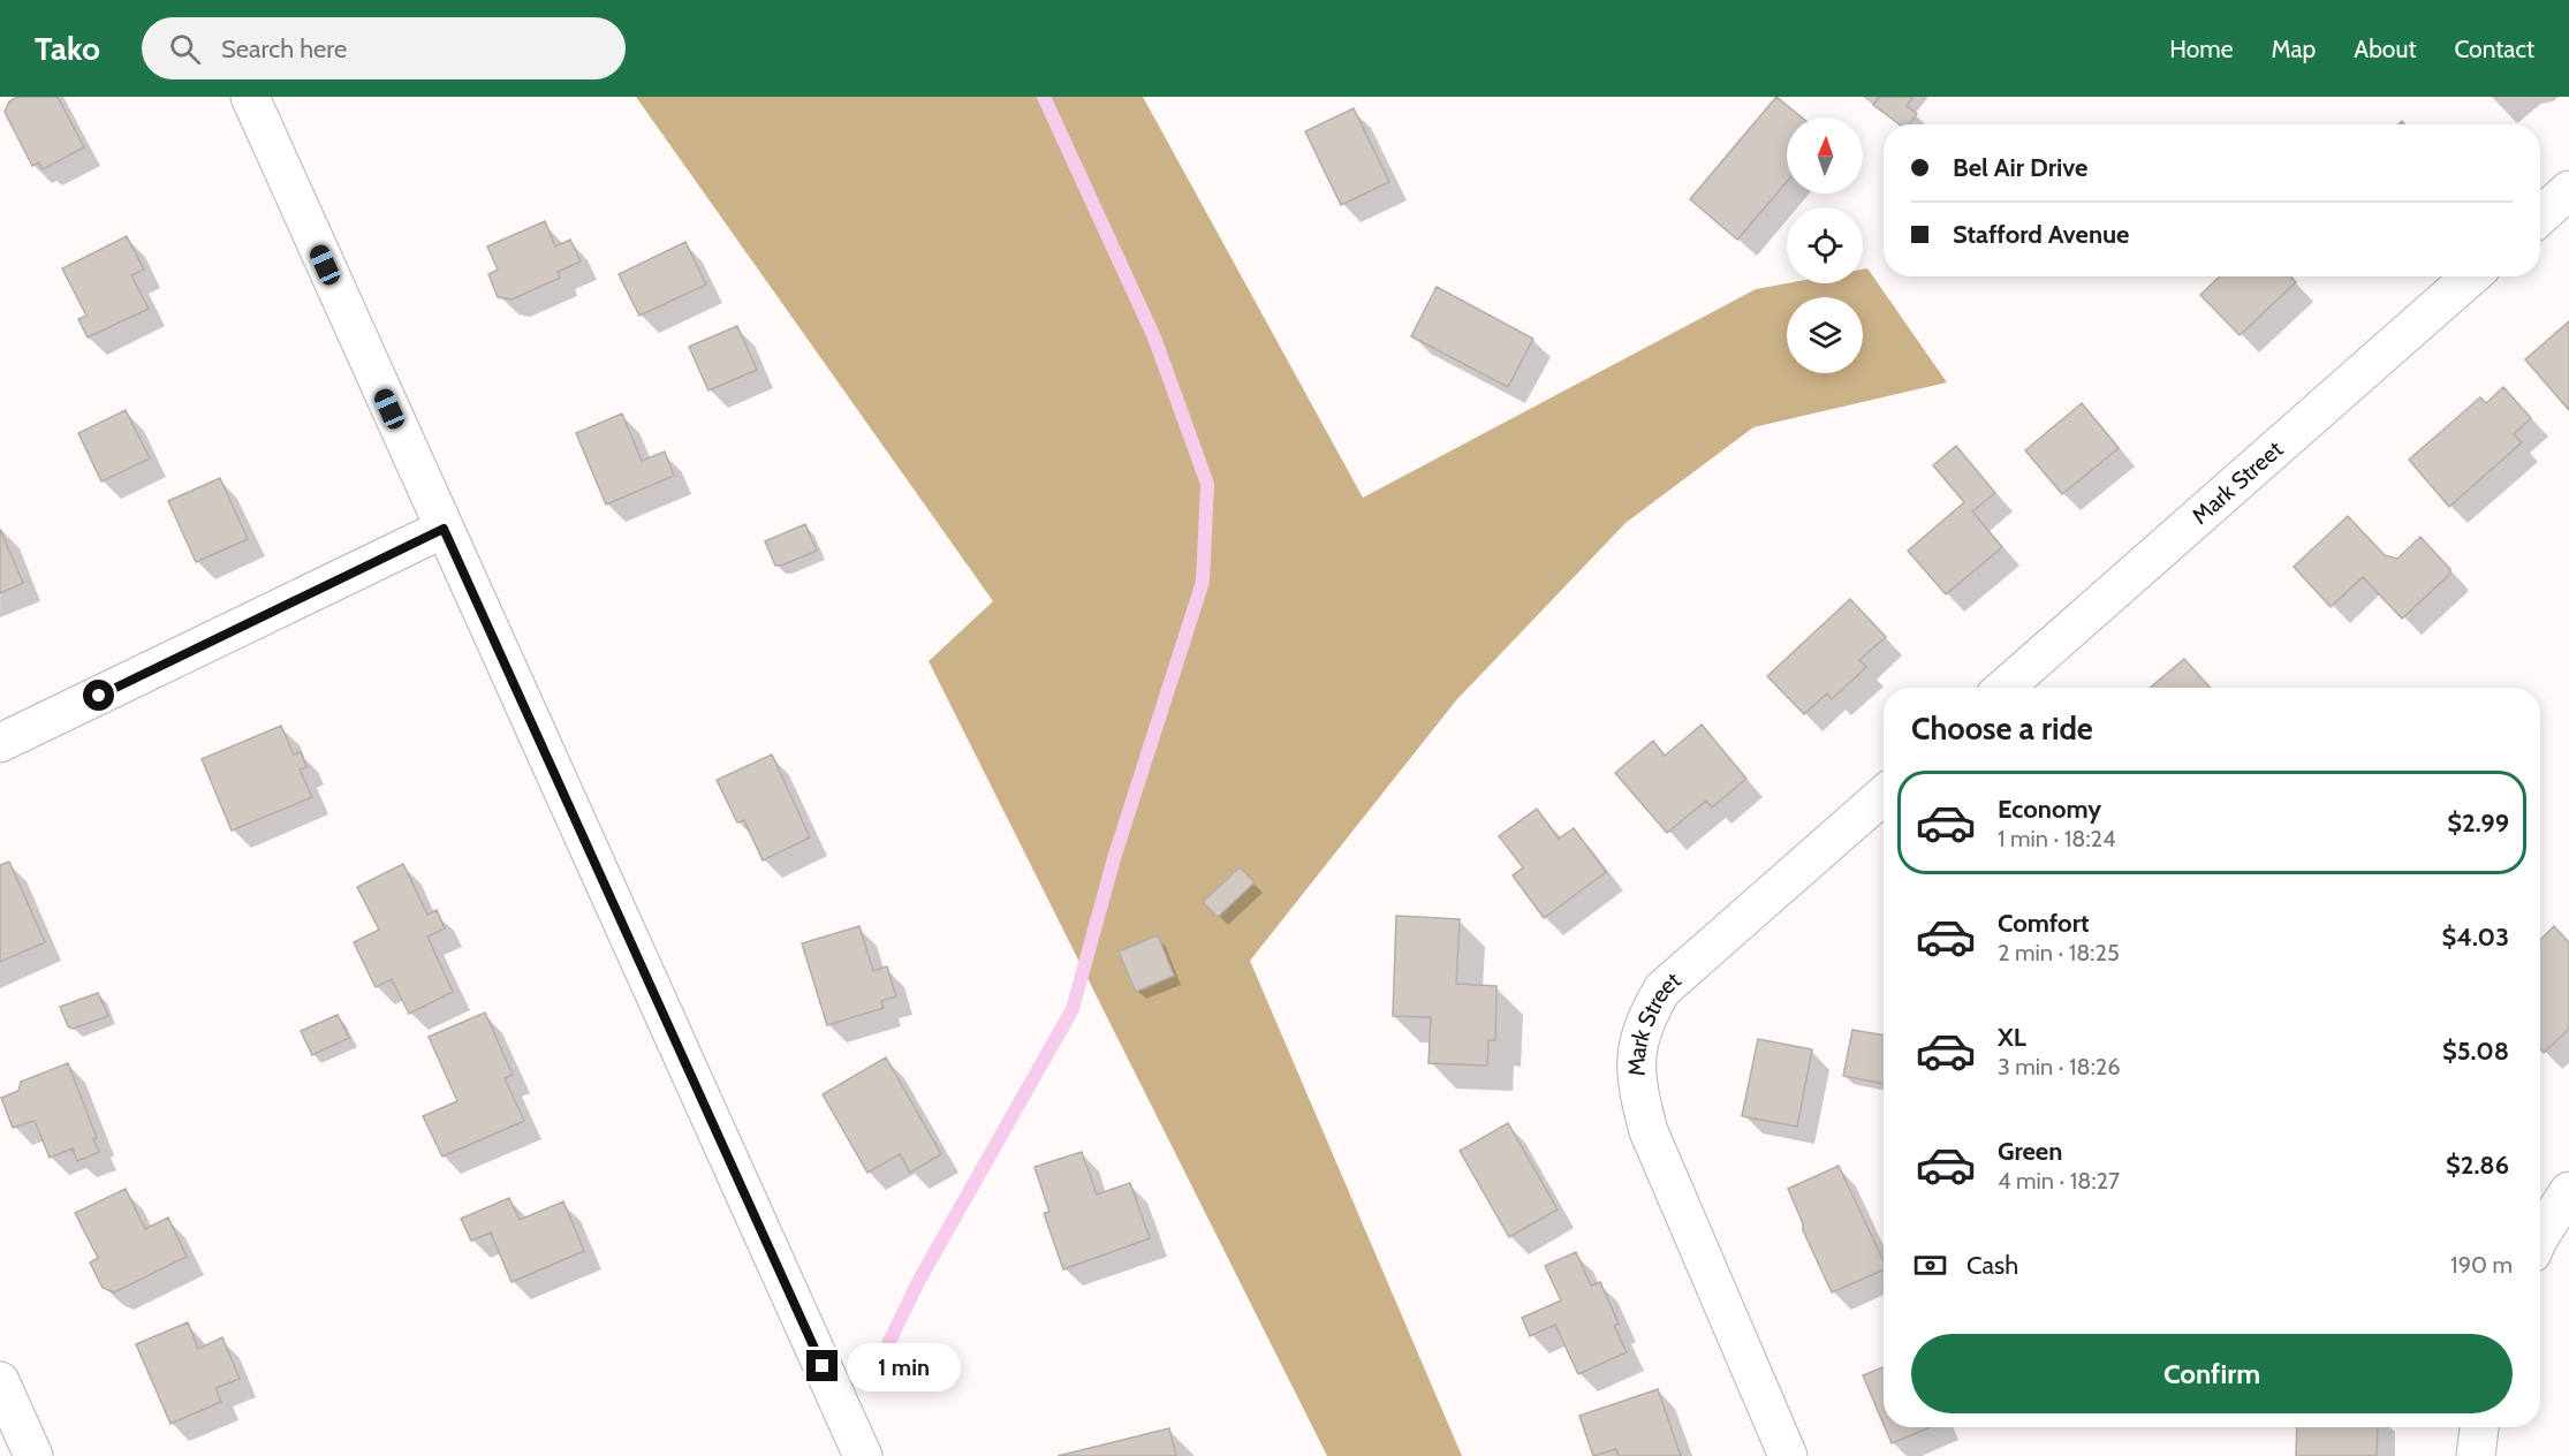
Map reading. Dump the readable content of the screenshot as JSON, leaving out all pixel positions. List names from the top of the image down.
{
  "streets": {
    "street": ["Mark Street"]
  },
  "north": "top",
  "page": {
    "header": "Tako",
    "search": "Search here",
    "nav": [
      "Home",
      "Map",
      "About",
      "Contact"
    ],
    "banner": ["Bel Air Drive", "Stafford Avenue"],
    "heading": "Choose a ride",
    "list": [
      {
        "name": "Economy",
        "note": "1 min · 18:24",
        "value": "$2.99"
      },
      {
        "name": "Comfort",
        "note": "2 min · 18:25",
        "value": "$4.03"
      },
      {
        "name": "XL",
        "note": "3 min · 18:26",
        "value": "$5.08"
      },
      {
        "name": "Green",
        "note": "4 min · 18:27",
        "value": "$2.86"
      }
    ],
    "pay": ["Cash", "190 m"],
    "buttons": "Confirm",
    "bubble": "1 min"
  }
}
